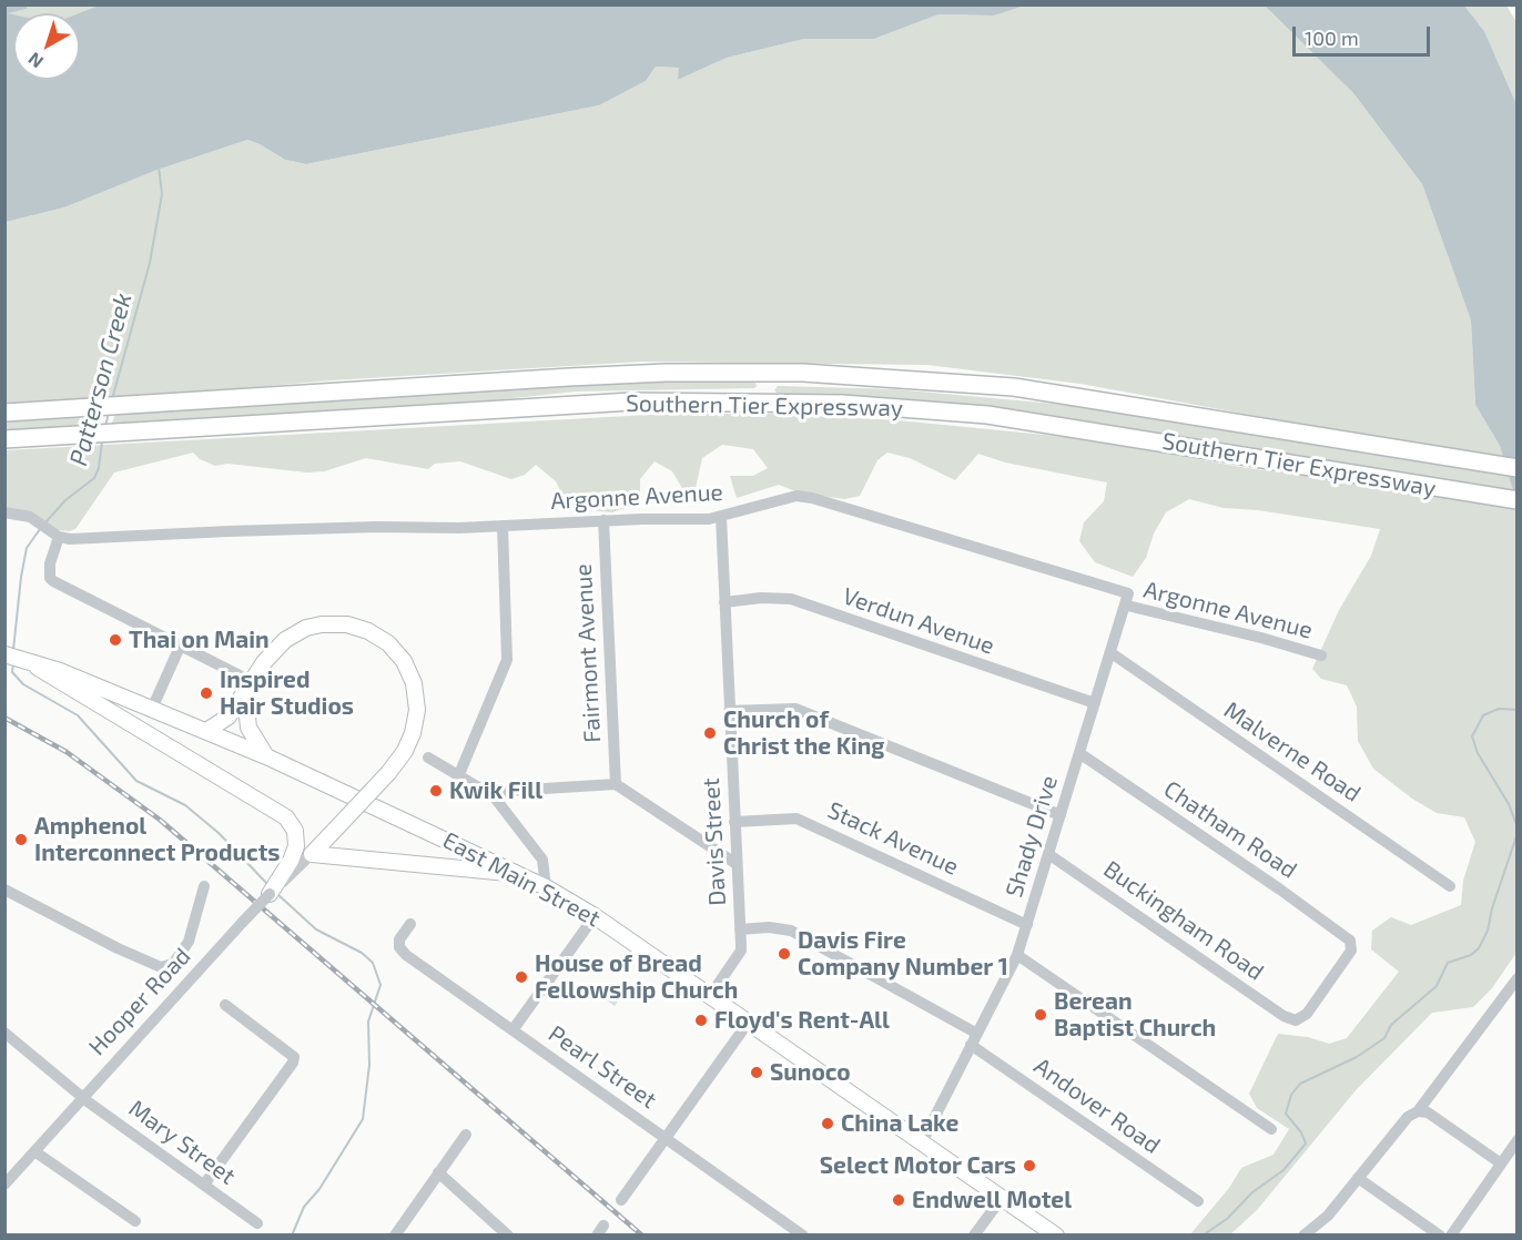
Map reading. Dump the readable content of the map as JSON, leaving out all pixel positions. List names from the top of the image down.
{
  "streets": {
    "highway": ["Southern Tier Expressway"],
    "main road": ["East Main Street"],
    "street": [
      "Argonne Avenue",
      "Verdun Avenue",
      "Fairmont Avenue",
      "Malverne Road",
      "Chatham Road",
      "Shady Drive",
      "Stack Avenue",
      "Davis Street",
      "Buckingham Road",
      "Hooper Road",
      "Pearl Street",
      "Andover Road",
      "Mary Street"
    ]
  },
  "crossings": [
    ["Argonne Avenue", "Fairmont Avenue"],
    ["Argonne Avenue", "Shady Drive"],
    ["Argonne Avenue", "Davis Street"],
    ["Verdun Avenue", "Shady Drive"],
    ["Verdun Avenue", "Davis Street"],
    ["Malverne Road", "Shady Drive"],
    ["Chatham Road", "Shady Drive"],
    ["Chatham Road", "Buckingham Road"],
    ["Shady Drive", "Stack Avenue"],
    ["Shady Drive", "East Main Street"],
    ["Shady Drive", "Buckingham Road"],
    ["Shady Drive", "Andover Road"],
    ["Stack Avenue", "Davis Street"],
    ["Davis Street", "East Main Street"],
    ["Hooper Road", "Mary Street"]
  ],
  "water": ["Patterson Creek"],
  "places": [
    "Thai on Main",
    "Inspired Hair Studios",
    "Church of Christ the King",
    "Kwik Fill",
    "Amphenol Interconnect Products",
    "Davis Fire Company Number 1",
    "House of Bread Fellowship Church",
    "Berean Baptist Church",
    "Floyd's Rent-All",
    "Sunoco",
    "China Lake",
    "Select Motor Cars",
    "Endwell Motel"
  ],
  "scale_bar": "100 m",
  "north": "bottom left"
}
